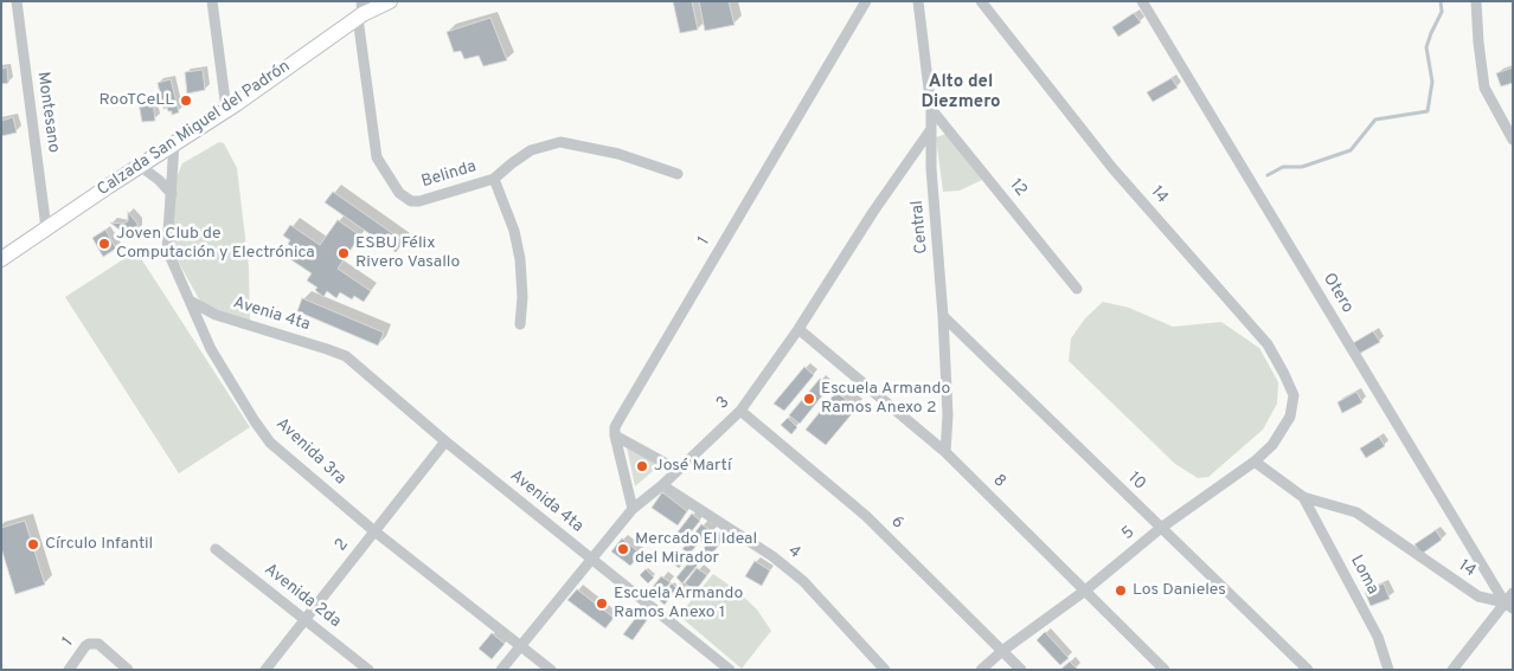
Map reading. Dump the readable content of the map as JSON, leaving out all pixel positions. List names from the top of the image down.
{
  "streets": {
    "main road": ["Calzada San Miguel del Padrón"],
    "street": [
      "Montesano",
      "Belinda",
      "12",
      "14",
      "Central",
      "1",
      "Otero",
      "Avenia 4ta",
      "3",
      "Avenida 3ra",
      "8",
      "10",
      "Avenida 4ta",
      "6",
      "5",
      "2",
      "4",
      "Loma",
      "Avenida 2da"
    ]
  },
  "crossings": [
    ["Montesano", "Calzada San Miguel del Padrón"],
    ["Calzada San Miguel del Padrón", "Belinda"],
    ["Calzada San Miguel del Padrón", "Avenida 3ra"],
    ["12", "Central"],
    ["14", "Otero"],
    ["14", "5"],
    ["14", "Loma"],
    ["Central", "3"],
    ["Central", "8"],
    ["Central", "10"],
    ["Avenia 4ta", "Avenida 3ra"],
    ["Avenia 4ta", "Avenida 4ta"],
    ["3", "Avenida 3ra"],
    ["3", "8"],
    ["3", "Avenida 4ta"],
    ["3", "6"],
    ["3", "4"],
    ["Avenida 3ra", "2"],
    ["8", "5"],
    ["10", "5"],
    ["Avenida 4ta", "2"],
    ["6", "5"],
    ["2", "Avenida 2da"]
  ],
  "districts": ["Alto del Diezmero"],
  "places": [
    "RooTCeLL",
    "Joven Club de Computación y Electrónica",
    "ESBU Félix Rivero Vasallo",
    "Escuela Armando Ramos Anexo 2",
    "José Martí",
    "Círculo Infantil",
    "Mercado El Ideal del Mirador",
    "Los Danieles",
    "Escuela Armando Ramos Anexo 1"
  ]
}
